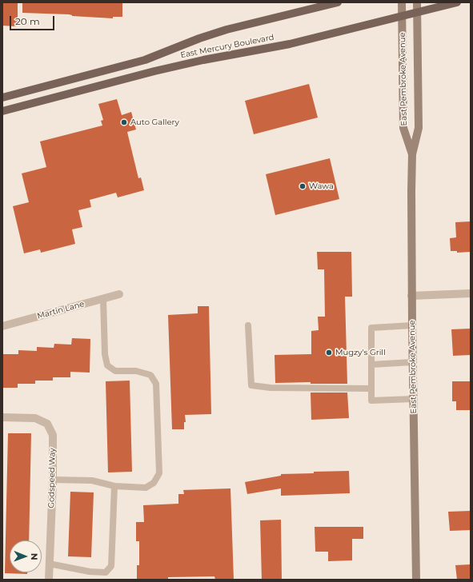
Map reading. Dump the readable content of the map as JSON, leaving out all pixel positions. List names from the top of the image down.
{
  "streets": {
    "main road": ["East Mercury Boulevard", "East Pembroke Avenue"],
    "street": ["Martin Lane", "Godspeed Way"]
  },
  "crossings": [
    ["East Mercury Boulevard", "East Pembroke Avenue"]
  ],
  "places": ["Auto Gallery", "Wawa", "Mugzy's Grill"],
  "scale_bar": "20 m",
  "north": "right"
}
